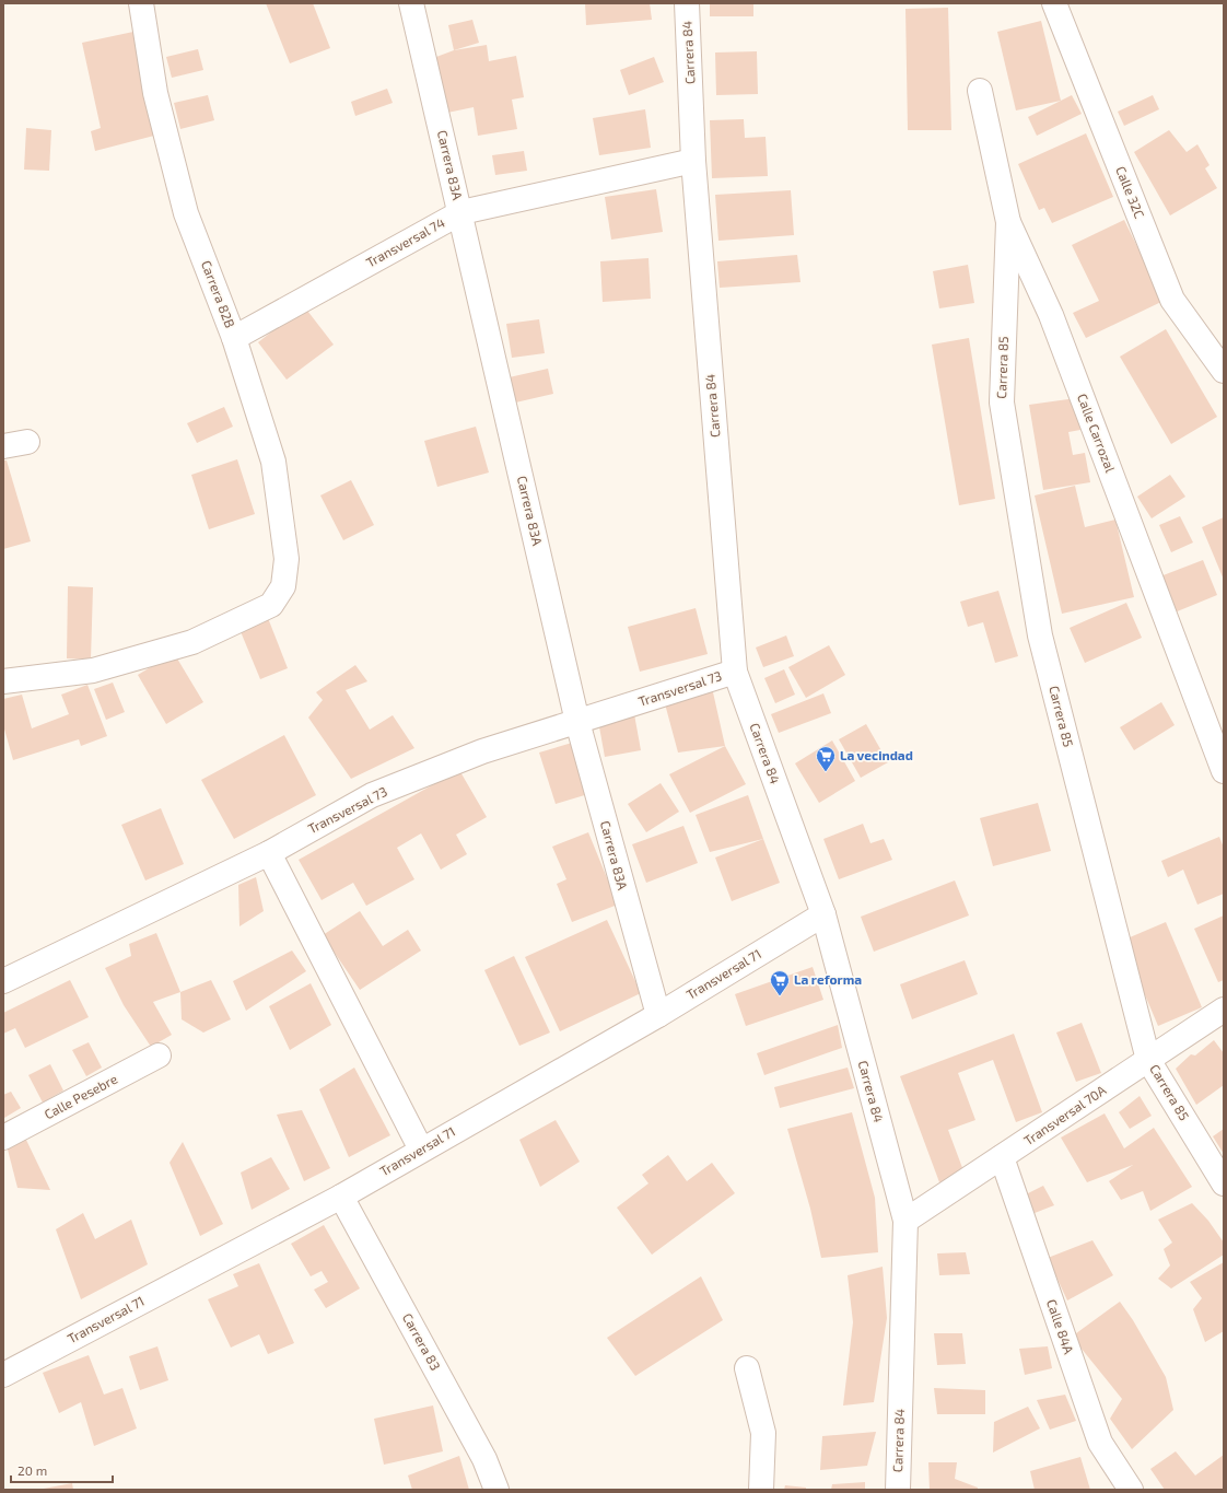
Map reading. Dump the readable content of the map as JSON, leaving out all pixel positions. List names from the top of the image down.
{
  "streets": {
    "street": [
      "Carrera 84",
      "Carrera 83A",
      "Calle 32C",
      "Transversal 74",
      "Carrera 82B",
      "Carrera 85",
      "Calle Carrozal",
      "Transversal 73",
      "Transversal 71",
      "Calle Pesebre",
      "Transversal 70A",
      "Calle 84A",
      "Carrera 83"
    ]
  },
  "crossings": [
    ["Carrera 84", "Transversal 74"],
    ["Carrera 84", "Transversal 73"],
    ["Carrera 84", "Transversal 71"],
    ["Carrera 84", "Transversal 70A"],
    ["Carrera 83A", "Transversal 74"],
    ["Carrera 83A", "Transversal 73"],
    ["Carrera 83A", "Transversal 71"],
    ["Transversal 74", "Carrera 82B"],
    ["Carrera 85", "Calle Carrozal"],
    ["Carrera 85", "Transversal 70A"],
    ["Transversal 71", "Carrera 83"],
    ["Transversal 70A", "Calle 84A"]
  ],
  "places": {
    "supermarket": ["La vecindad", "La reforma"]
  },
  "scale_bar": "20 m"
}
